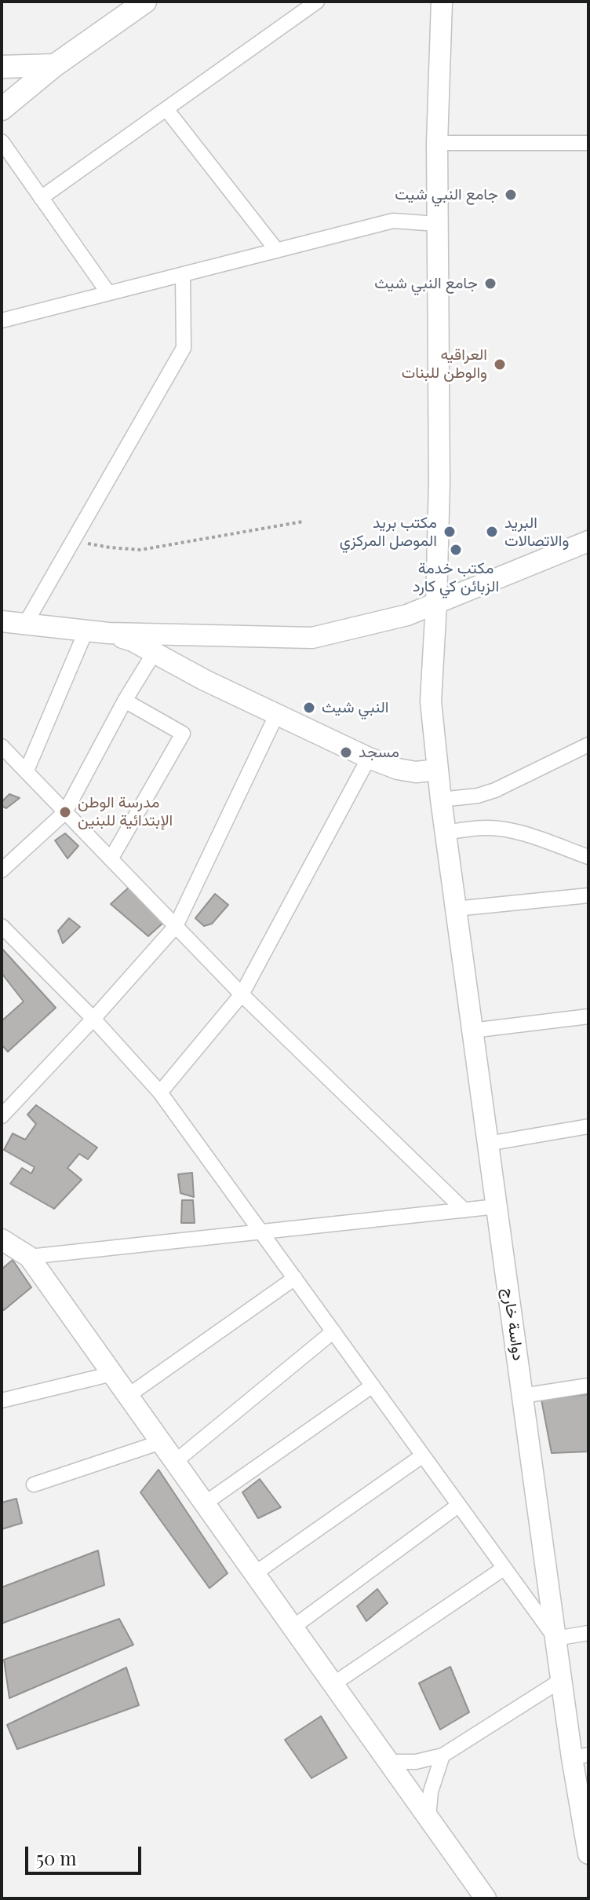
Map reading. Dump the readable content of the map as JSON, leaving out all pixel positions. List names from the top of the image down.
{
  "streets": {
    "street": ["دواسة خارج"]
  },
  "places": [
    "جامع النبي شيت",
    "جامع النبي شيث",
    "العراقيه والوطن للبنات",
    "مكتب بريد الموصل المركزي",
    "البريد والاتصالات",
    "مكتب خدمة الزبائن كي كارد",
    "النبي شيث",
    "مسجد",
    "مدرسة الوطن الإبتدائية للبنين"
  ],
  "scale_bar": "50 m"
}
